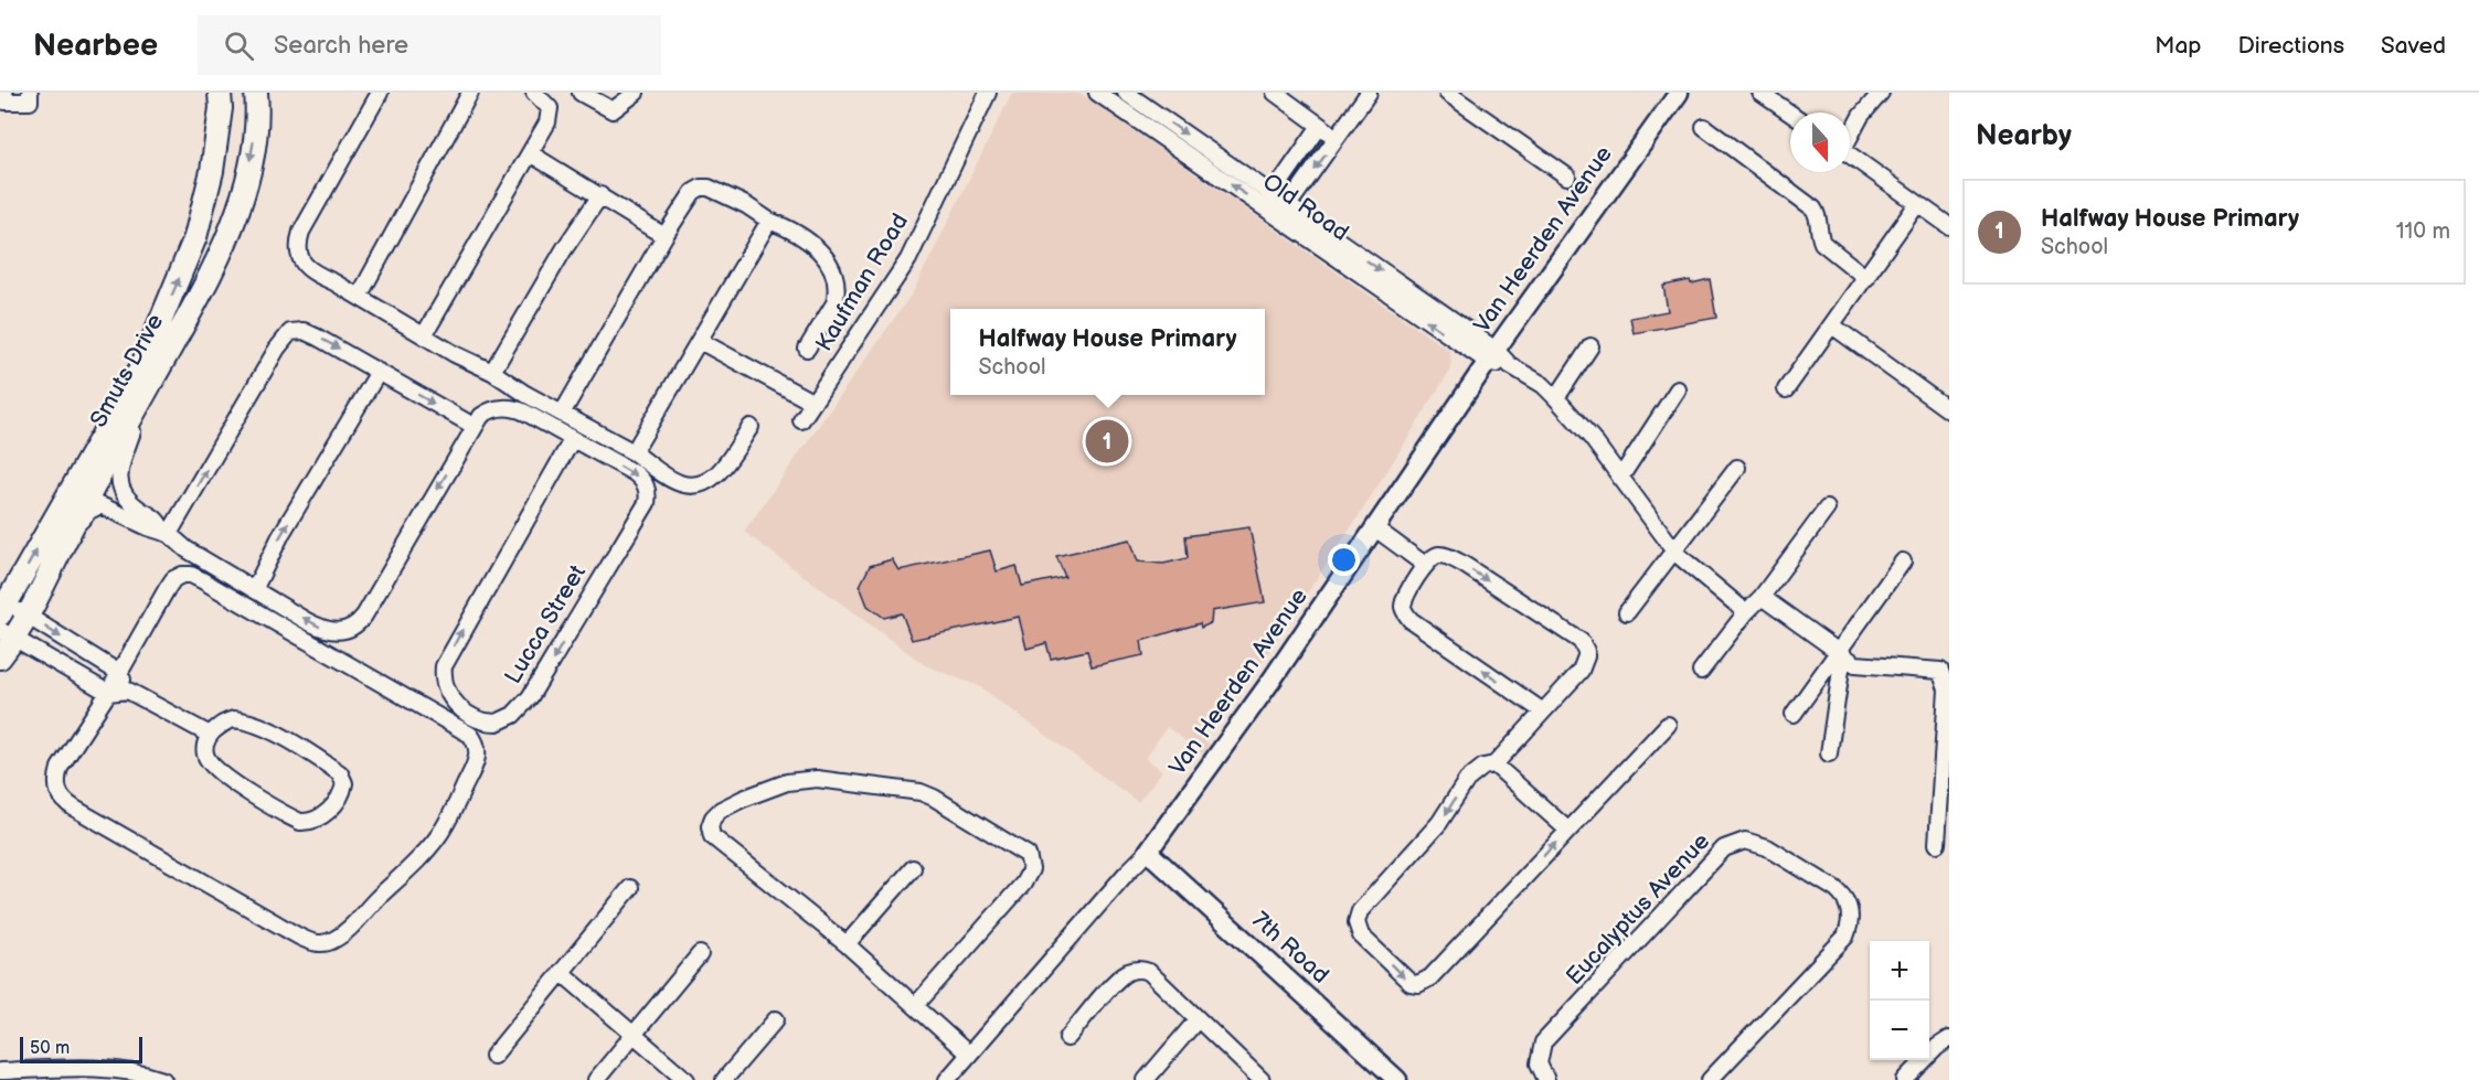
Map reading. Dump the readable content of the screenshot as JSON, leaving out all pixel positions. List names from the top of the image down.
{
  "streets": {
    "main road": ["Smuts Drive"],
    "street": [
      "Old Road",
      "Van Heerden Avenue",
      "Kaufman Road",
      "Lucca Street",
      "Eucalyptus Avenue",
      "7th Road"
    ]
  },
  "crossings": [
    ["Old Road", "Van Heerden Avenue"],
    ["Van Heerden Avenue", "7th Road"]
  ],
  "scale_bar": "50 m",
  "north": "bottom",
  "page": {
    "header": "Nearbee",
    "search": "Search here",
    "nav": ["Map", "Directions", "Saved"],
    "heading": "Nearby",
    "list": [
      {
        "mark": "1",
        "name": "Halfway House Primary",
        "note": "School",
        "value": "110 m"
      }
    ],
    "popup": ["Halfway House Primary", "School"],
    "pins": "1",
    "map_buttons": ["+", "−"],
    "scale": "50 m"
  }
}
